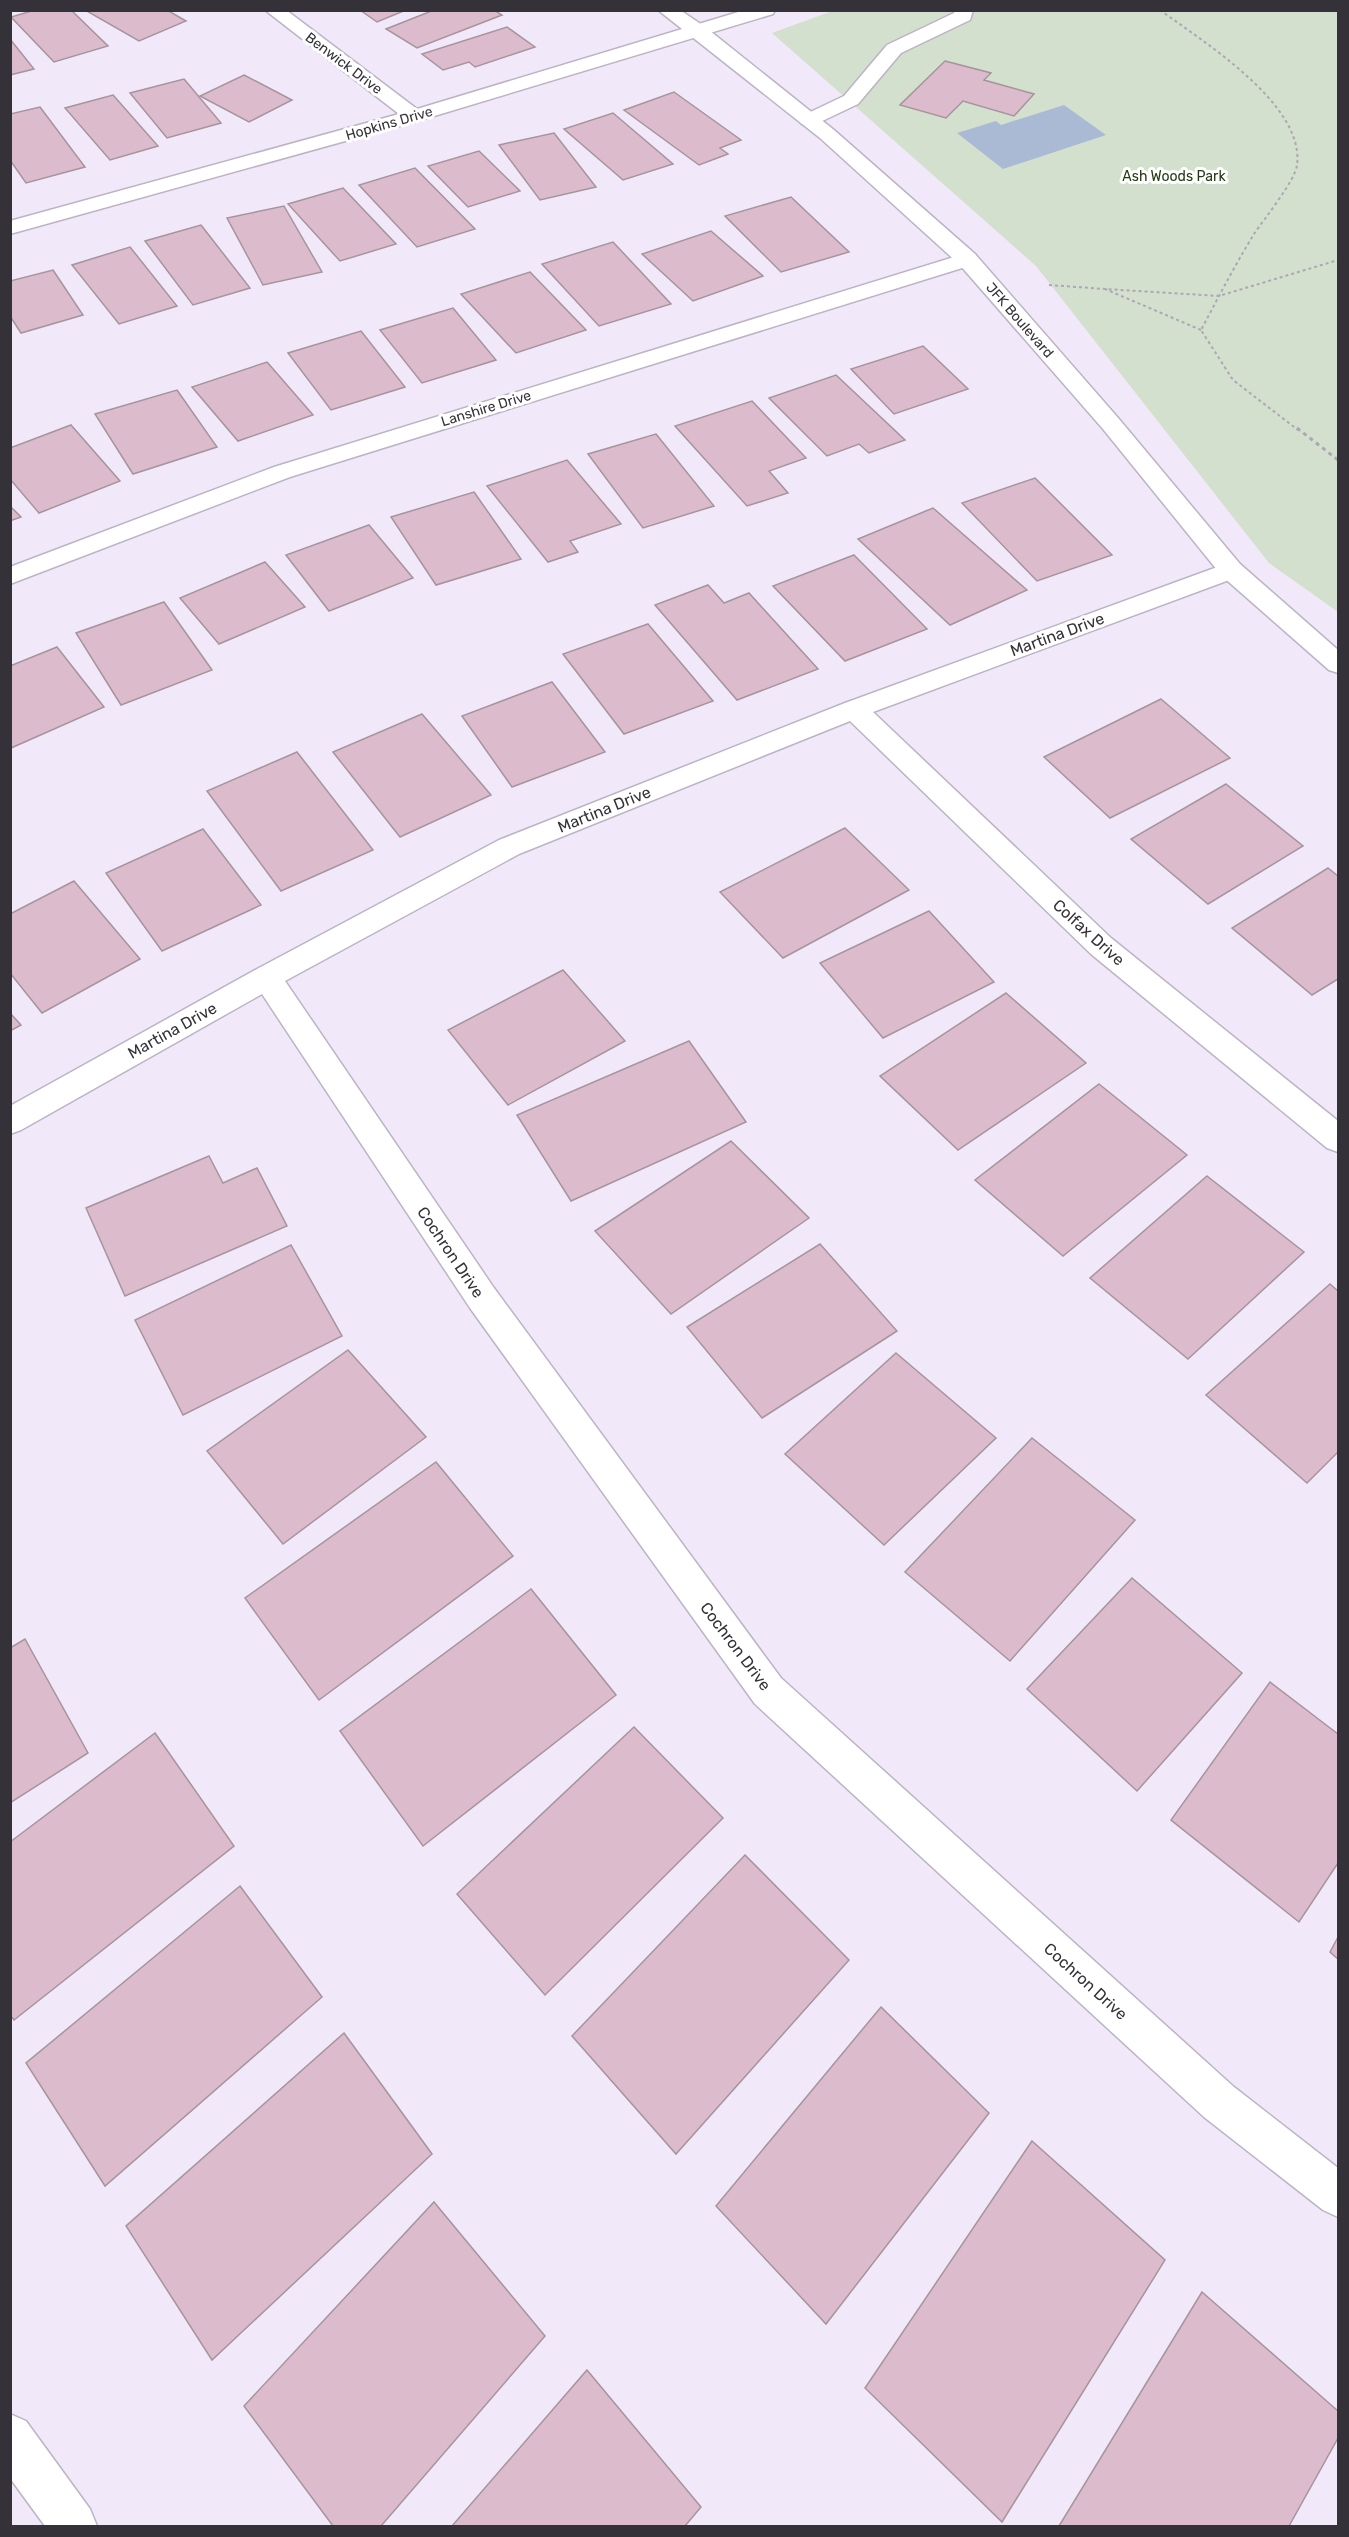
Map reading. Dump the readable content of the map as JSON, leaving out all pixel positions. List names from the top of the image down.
{
  "streets": {
    "street": [
      "Benwick Drive",
      "Hopkins Drive",
      "JFK Boulevard",
      "Lanshire Drive",
      "Martina Drive",
      "Colfax Drive",
      "Cochron Drive"
    ]
  },
  "crossings": [
    ["Benwick Drive", "Hopkins Drive"],
    ["Hopkins Drive", "JFK Boulevard"],
    ["JFK Boulevard", "Lanshire Drive"],
    ["JFK Boulevard", "Martina Drive"],
    ["Martina Drive", "Colfax Drive"],
    ["Martina Drive", "Cochron Drive"]
  ],
  "parks": ["Ash Woods Park"]
}
